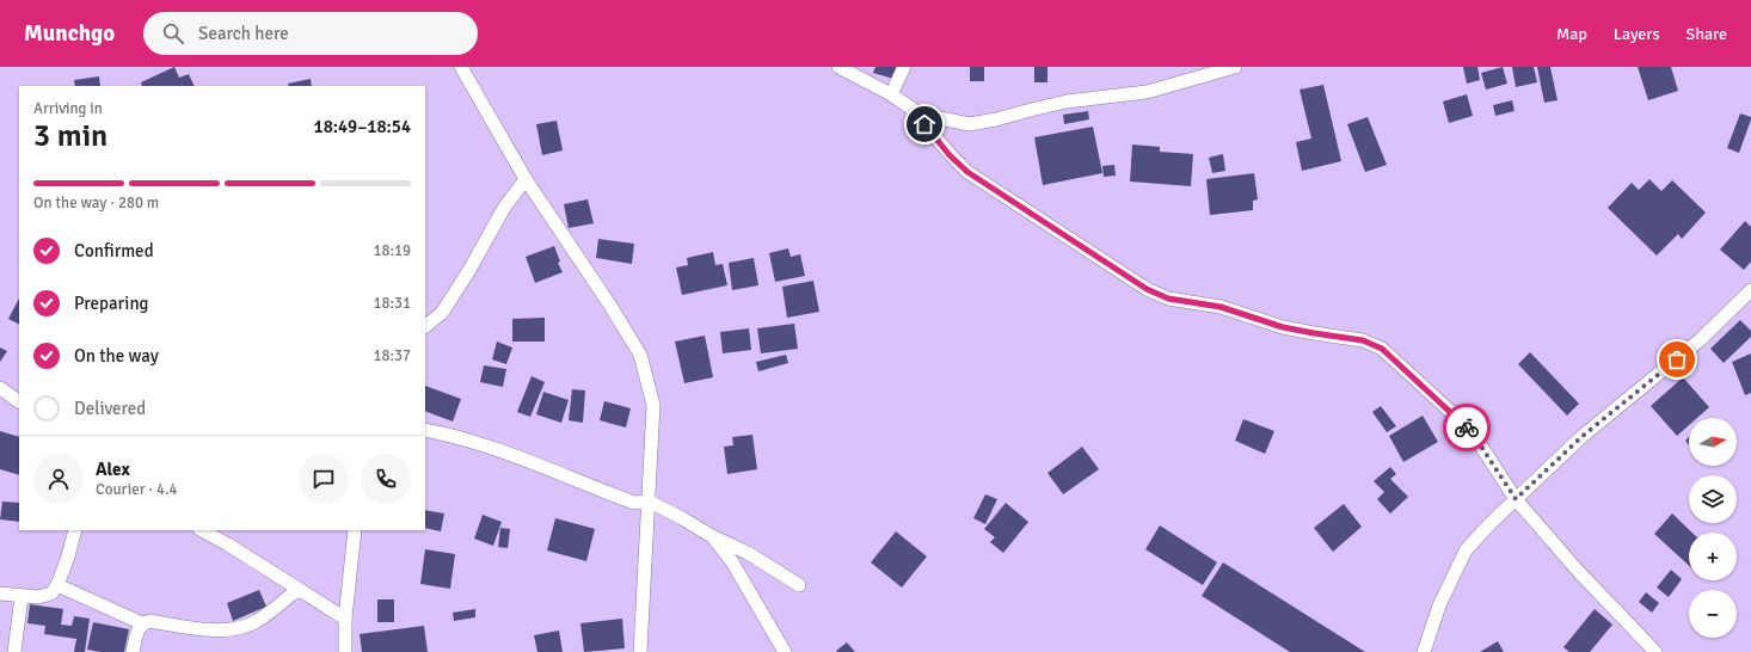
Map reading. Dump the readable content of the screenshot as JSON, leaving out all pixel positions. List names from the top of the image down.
{
  "north": "right",
  "page": {
    "header": "Munchgo",
    "search": "Search here",
    "nav": ["Map", "Layers", "Share"],
    "heading": ["3 min", "Arriving in", "18:49–18:54"],
    "panel": ["Alex", "Courier · 4.4"],
    "bar": "On the way · 280 m",
    "list": [
      ["Confirmed", "18:19"],
      ["Preparing", "18:31"],
      ["On the way", "18:37"],
      "Delivered"
    ],
    "map_buttons": ["+", "−"]
  }
}
